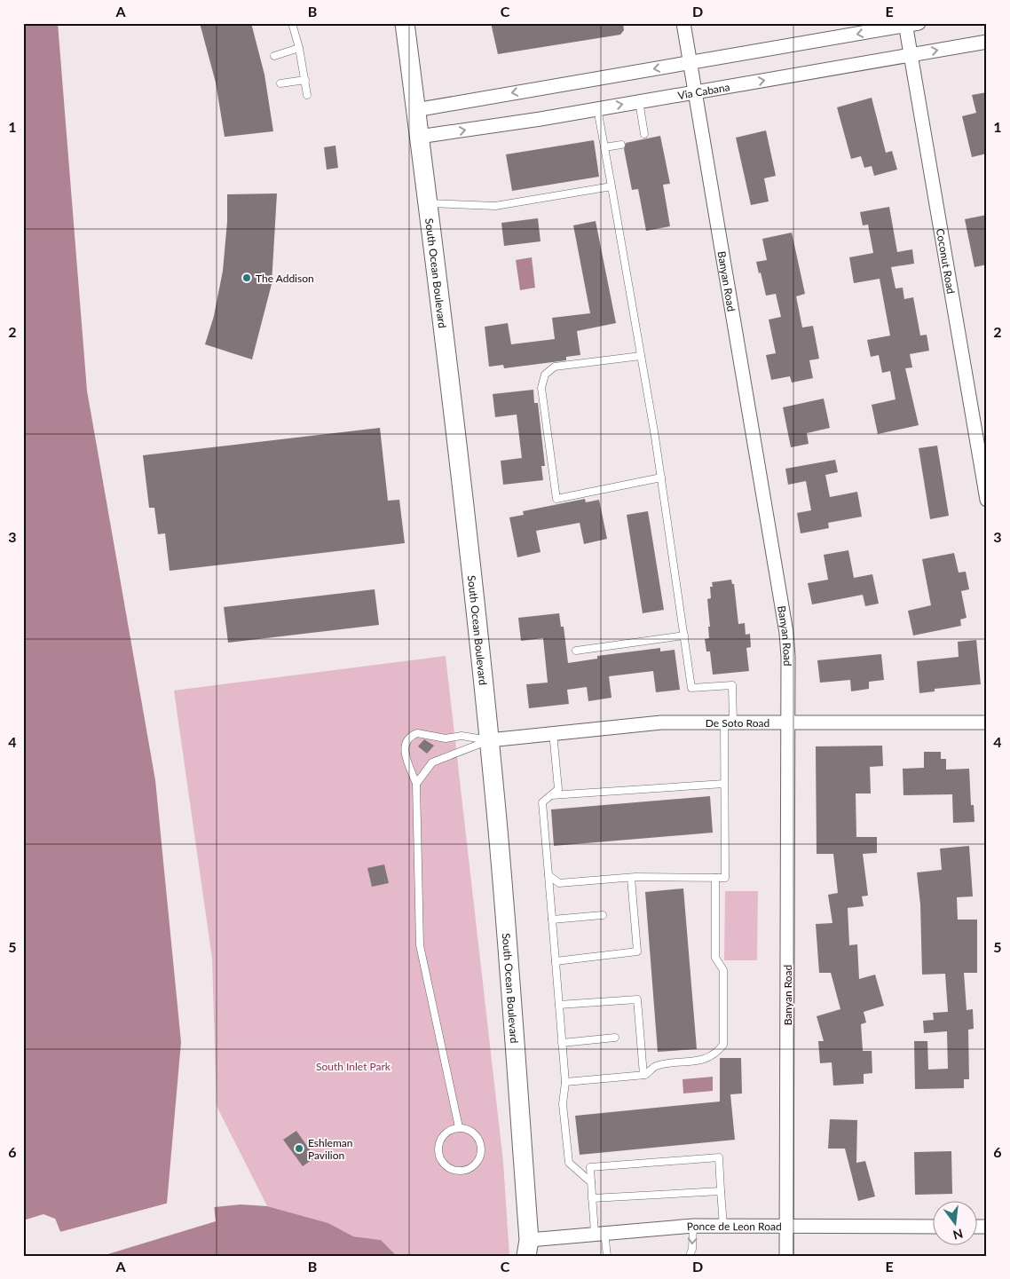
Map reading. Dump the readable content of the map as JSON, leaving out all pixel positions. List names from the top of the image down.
{
  "streets": {
    "main road": ["South Ocean Boulevard"],
    "street": [
      "Via Cabana",
      "Coconut Road",
      "Banyan Road",
      "De Soto Road",
      "Ponce de Leon Road"
    ]
  },
  "crossings": [
    ["Via Cabana", "Coconut Road"],
    ["Via Cabana", "South Ocean Boulevard"],
    ["Via Cabana", "Banyan Road"],
    ["South Ocean Boulevard", "De Soto Road"],
    ["South Ocean Boulevard", "Ponce de Leon Road"],
    ["Banyan Road", "De Soto Road"],
    ["Banyan Road", "Ponce de Leon Road"]
  ],
  "parks": ["South Inlet Park"],
  "places": ["The Addison", "Eshleman Pavilion"],
  "north": "bottom",
  "grid": {
    "columns": [
      "A",
      "B",
      "C",
      "D",
      "E"
    ],
    "rows": [
      "1",
      "2",
      "3",
      "4",
      "5",
      "6"
    ]
  }
}
